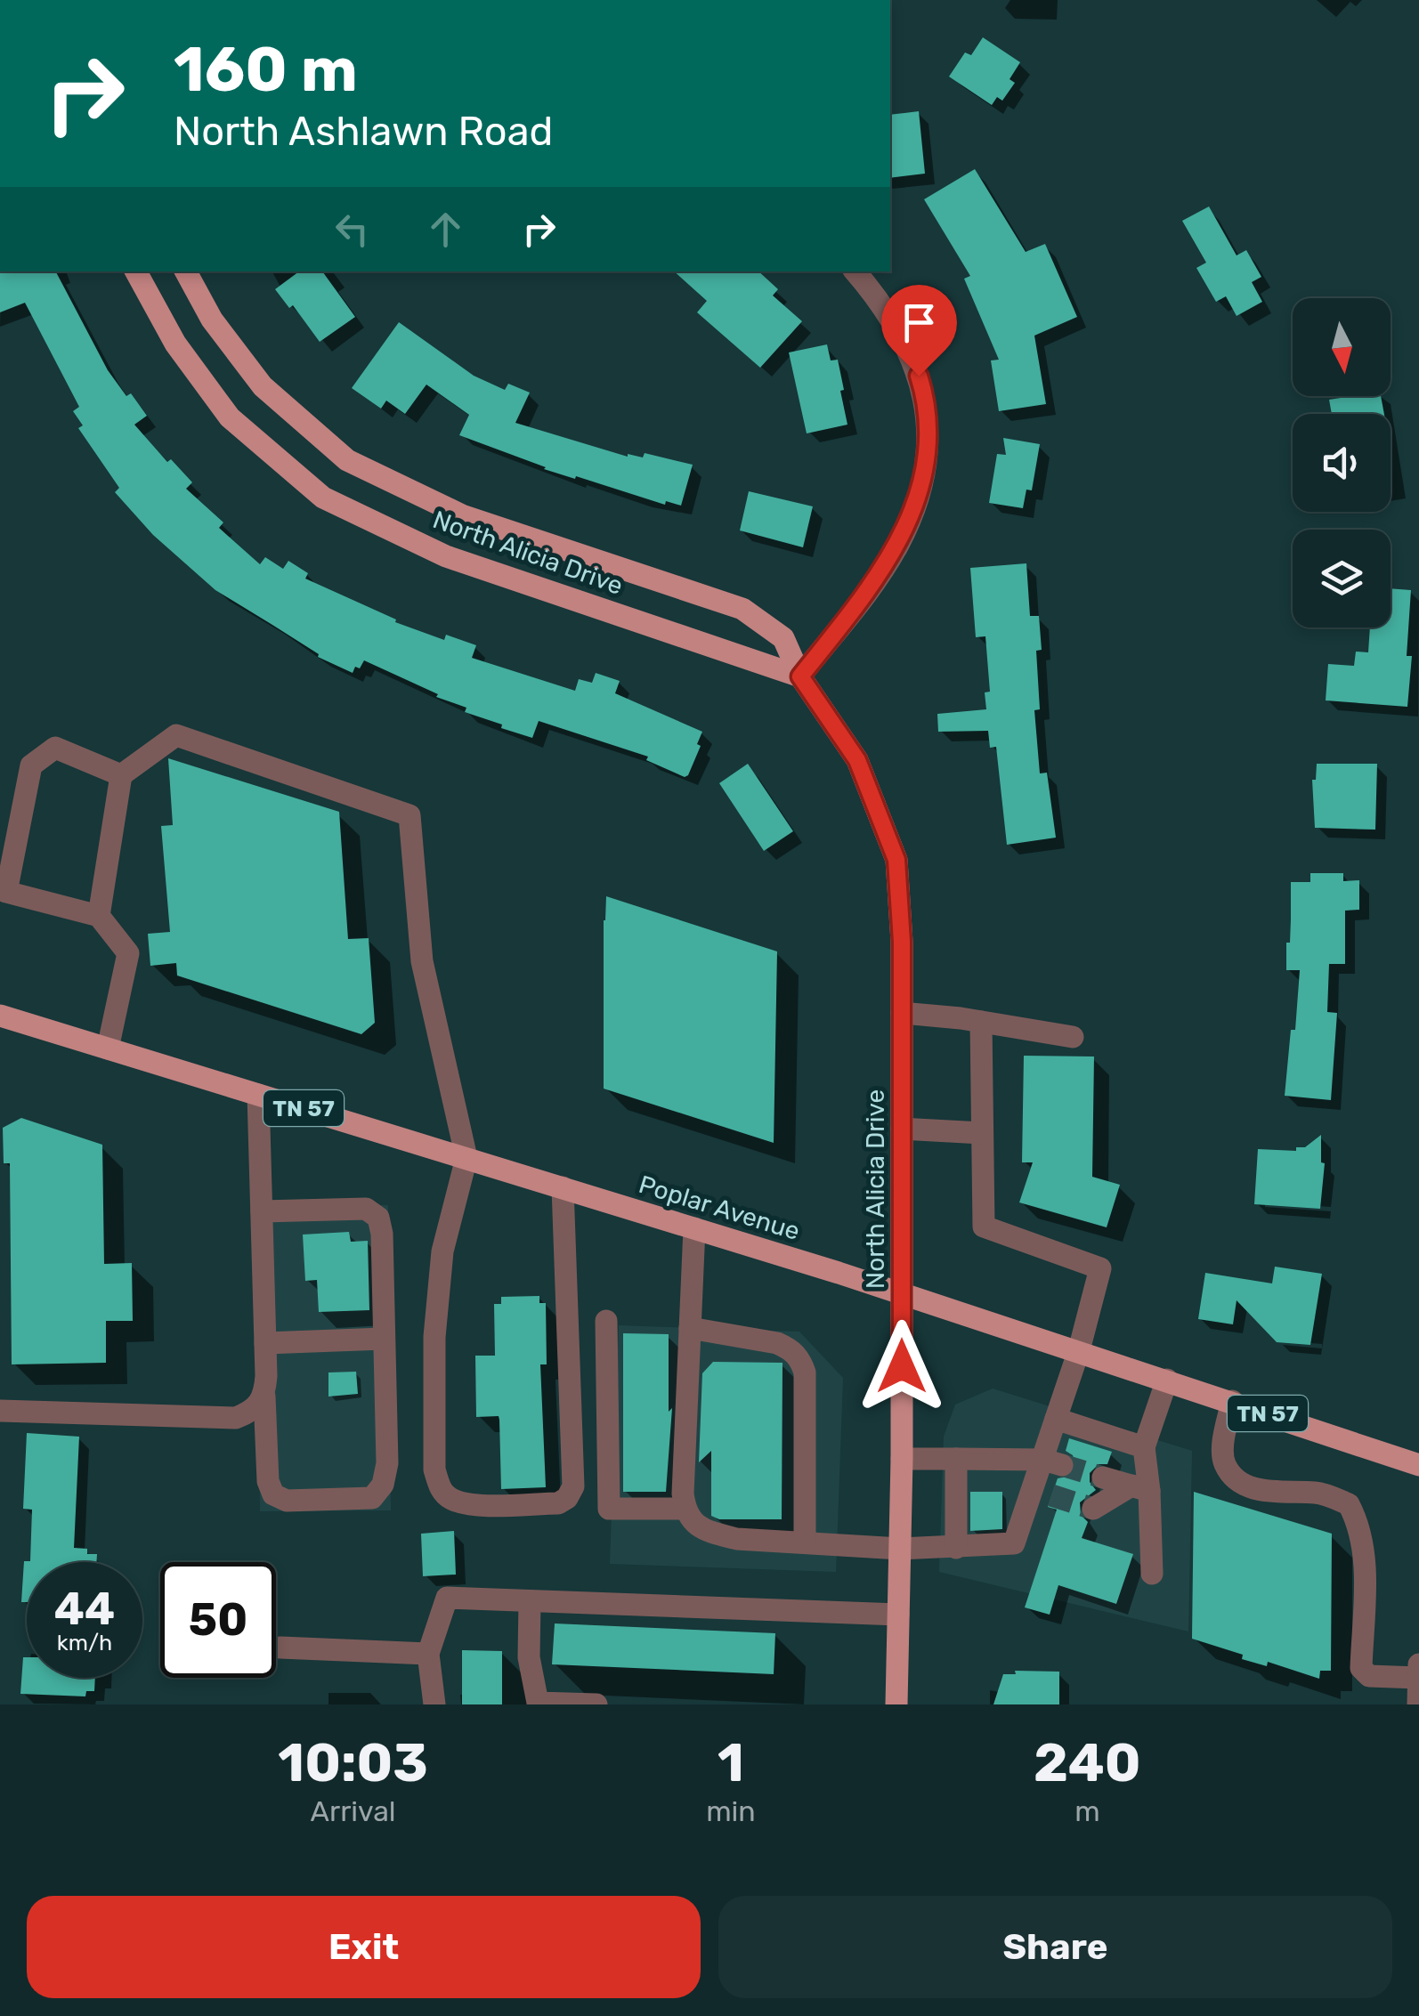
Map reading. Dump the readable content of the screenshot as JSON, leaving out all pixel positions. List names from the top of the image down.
{
  "streets": {
    "main road": ["North Alicia Drive", "TN 57", "Poplar Avenue"]
  },
  "crossings": [
    ["North Alicia Drive", "Poplar Avenue"]
  ],
  "north": "bottom",
  "page": {
    "turn": ["160 m", "North Ashlawn Road"],
    "speed": "44 km/h",
    "limit": "50",
    "eta": [
      "10:03",
      "Arrival",
      "1",
      "min",
      "240",
      "m"
    ],
    "buttons": ["Exit", "Share"]
  }
}
